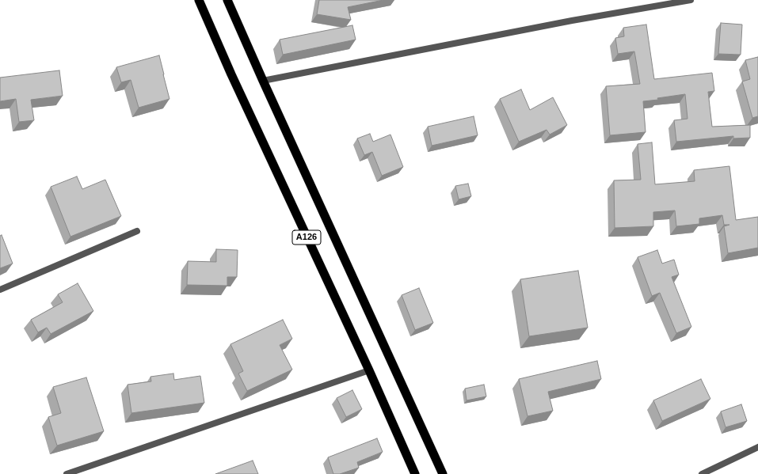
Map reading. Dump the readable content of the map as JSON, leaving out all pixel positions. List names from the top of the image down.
{
  "streets": {
    "highway": ["A126"]
  }
}
